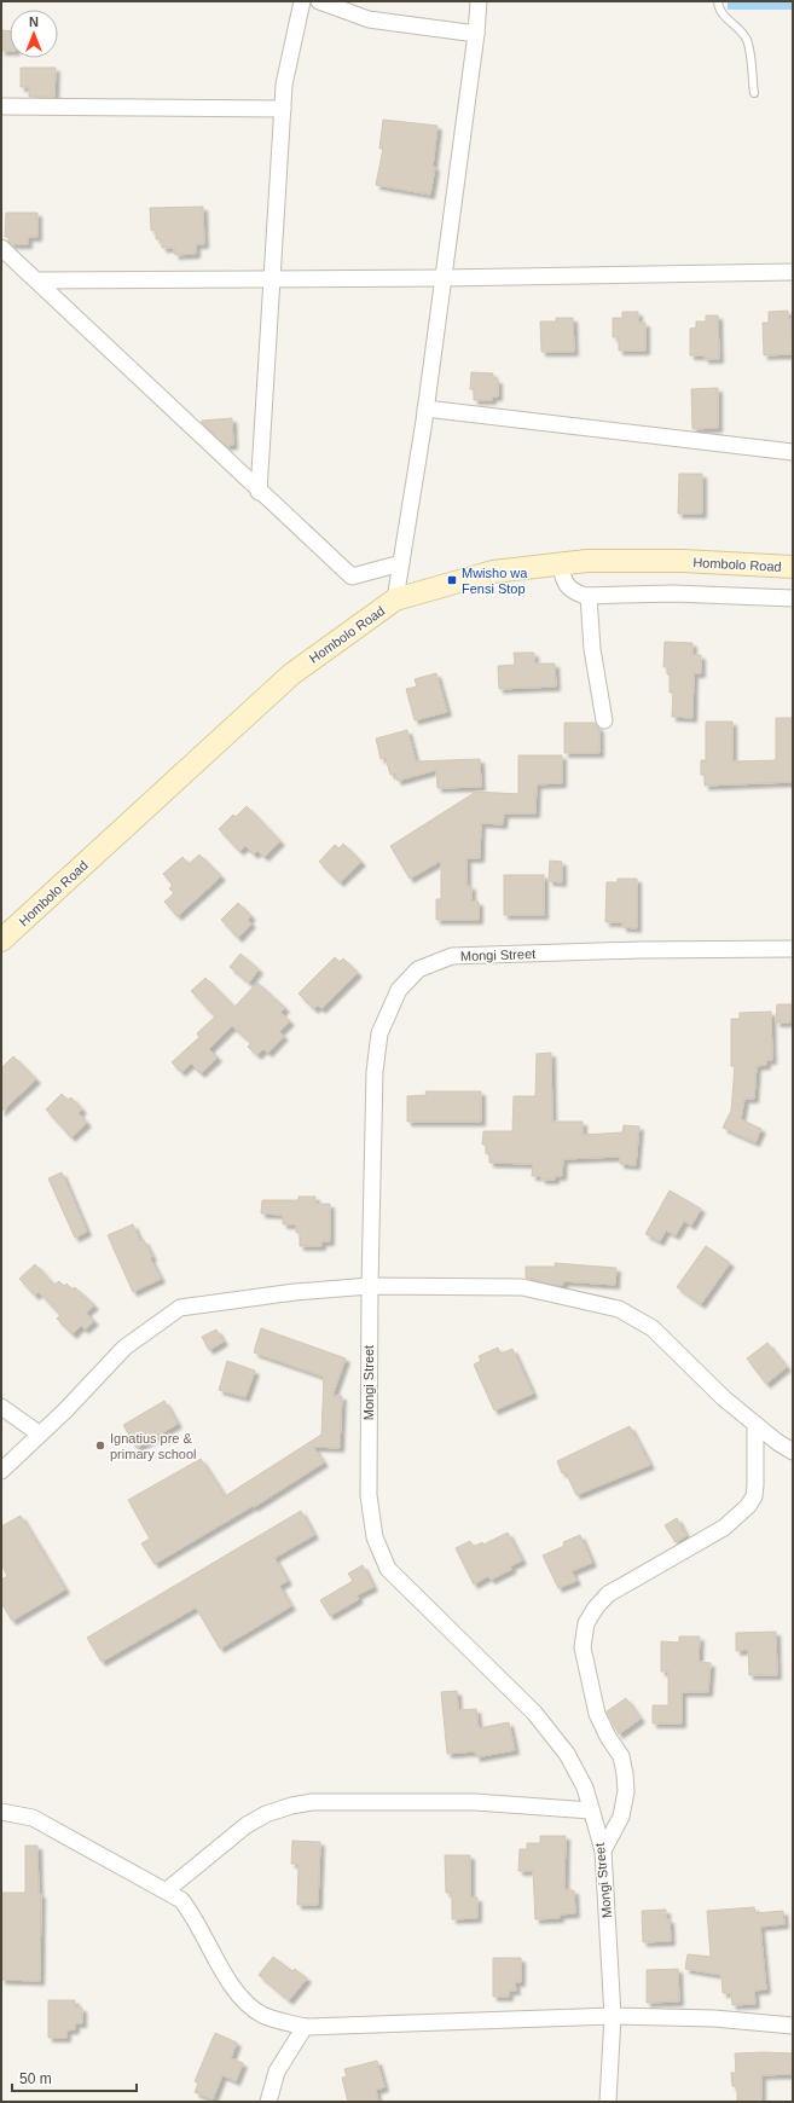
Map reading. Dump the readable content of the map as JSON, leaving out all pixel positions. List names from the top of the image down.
{
  "streets": {
    "street": ["Hombolo Road", "Mongi Street"]
  },
  "places": {
    "transit": ["Mwisho wa Fensi Stop"],
    "other": ["Ignatius pre & primary school"]
  },
  "scale_bar": "50 m",
  "north": "top"
}
